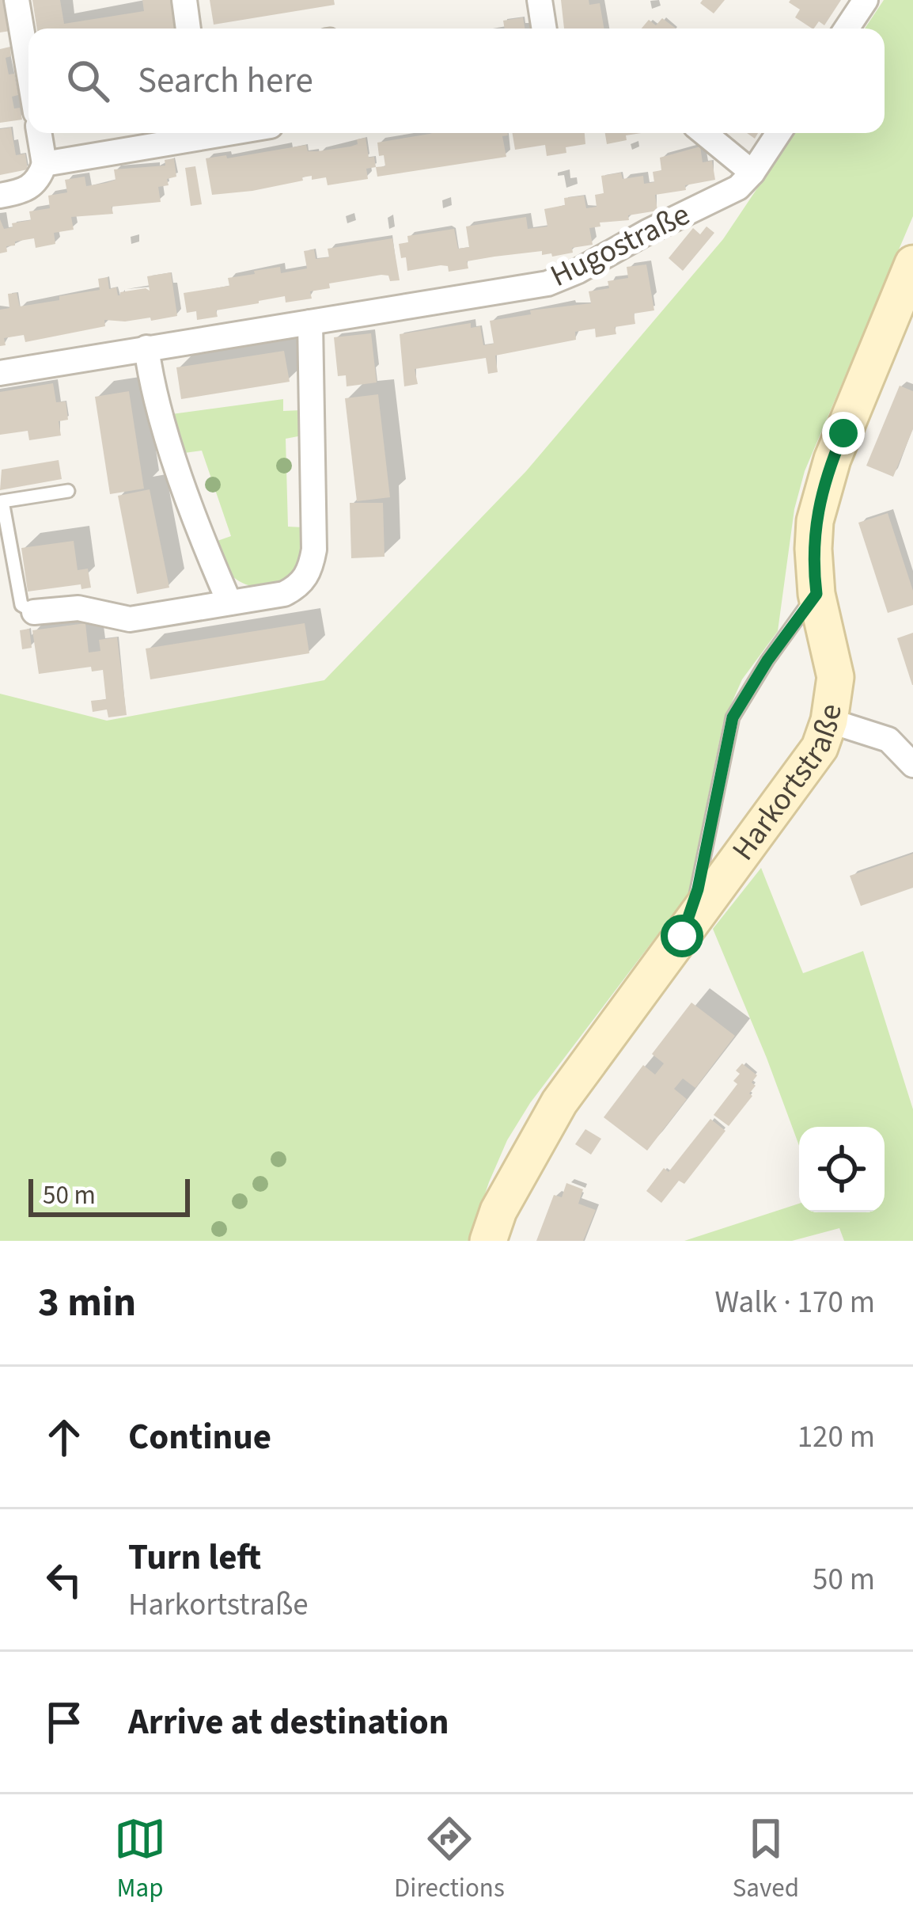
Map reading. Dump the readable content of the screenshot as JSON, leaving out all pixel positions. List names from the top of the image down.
{
  "streets": {
    "street": ["Hugostraße", "Harkortstraße"]
  },
  "scale_bar": "50 m",
  "page": {
    "search": "Search here",
    "scale": "50 m",
    "heading": ["3 min", "Walk · 170 m"],
    "list": [
      ["Continue", "120 m"],
      ["Turn left", "Harkortstraße", "50 m"],
      "Arrive at destination"
    ],
    "nav": ["Map", "Directions", "Saved"]
  }
}
